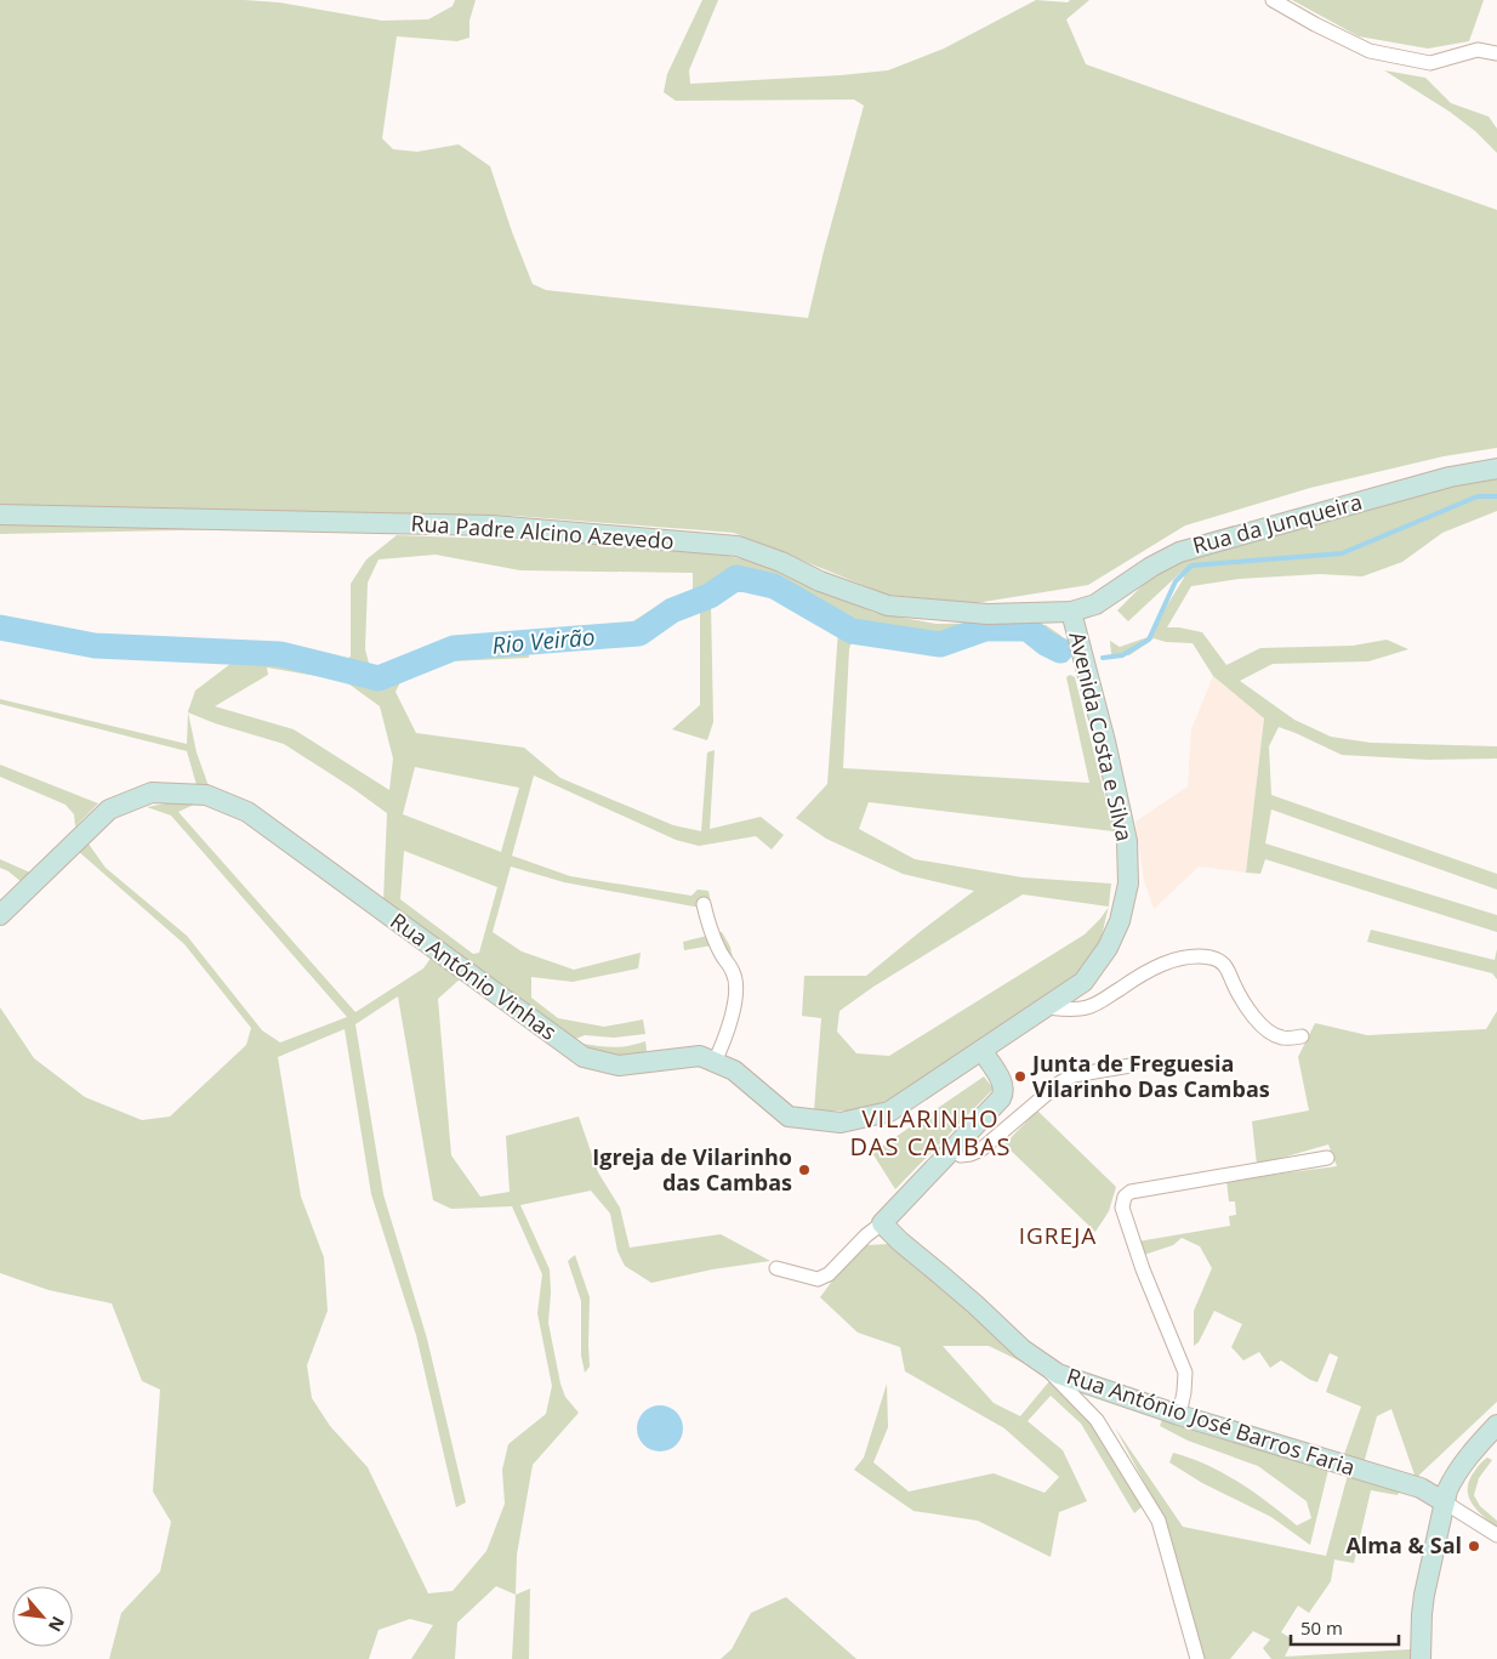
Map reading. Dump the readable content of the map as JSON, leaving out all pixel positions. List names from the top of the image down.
{
  "streets": {
    "street": [
      "Rua da Junqueira",
      "Rua Padre Alcino Azevedo",
      "Avenida Costa e Silva",
      "Rua António Vinhas",
      "Rua António José Barros Faria"
    ]
  },
  "crossings": [
    ["Rua da Junqueira", "Rua Padre Alcino Azevedo"],
    ["Rua da Junqueira", "Avenida Costa e Silva"],
    ["Rua Padre Alcino Azevedo", "Avenida Costa e Silva"],
    ["Avenida Costa e Silva", "Rua António Vinhas"]
  ],
  "districts": ["VILARINHO DAS CAMBAS", "IGREJA"],
  "water": ["Rio Veirão"],
  "places": ["Junta de Freguesia Vilarinho Das Cambas", "Igreja de Vilarinho das Cambas", "Alma & Sal"],
  "scale_bar": "50 m",
  "north": "bottom right"
}
